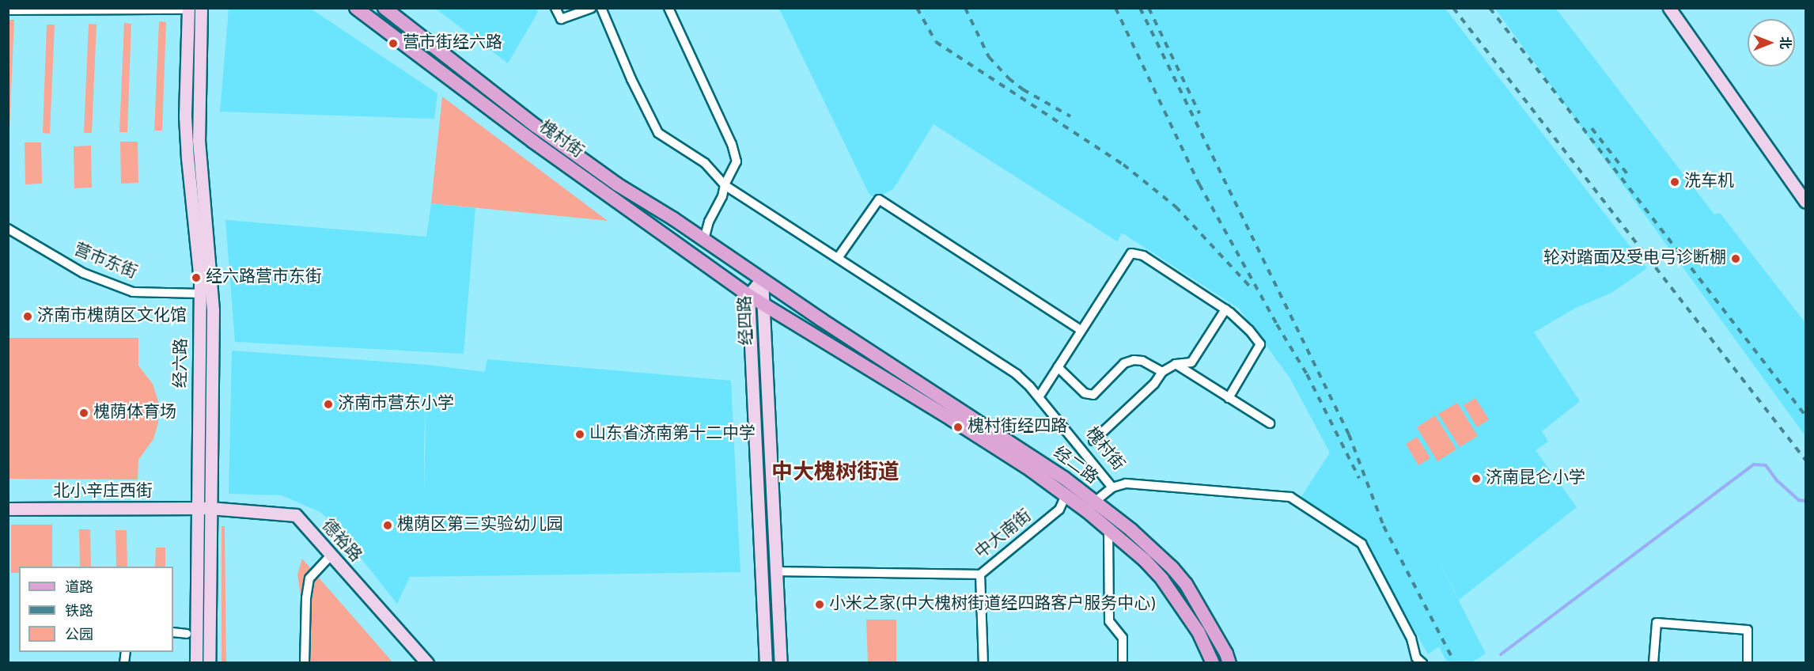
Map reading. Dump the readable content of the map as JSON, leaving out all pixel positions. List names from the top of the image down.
{
  "streets": {
    "main road": [
      "槐村街",
      "经四路",
      "经六路",
      "经二路",
      "北小辛庄西街",
      "德裕路"
    ],
    "street": ["营市东街", "中大南街"]
  },
  "crossings": [
    ["槐村街", "经四路"],
    ["槐村街", "经二路"],
    ["营市东街", "经六路"],
    ["经四路", "经二路"],
    ["经六路", "北小辛庄西街"],
    ["经六路", "德裕路"],
    ["经二路", "中大南街"],
    ["北小辛庄西街", "德裕路"]
  ],
  "districts": ["中大槐树街道"],
  "places": [
    "营市街经六路",
    "洗车机",
    "轮对踏面及受电弓诊断棚",
    "经六路营市东街",
    "济南市槐荫区文化馆",
    "济南市营东小学",
    "槐荫体育场",
    "槐村街经四路",
    "山东省济南第十二中学",
    "济南昆仑小学",
    "槐荫区第三实验幼儿园",
    "小米之家(中大槐树街道经四路客户服务中心)"
  ],
  "legend": ["道路", "铁路", "公园"],
  "north": "right"
}
